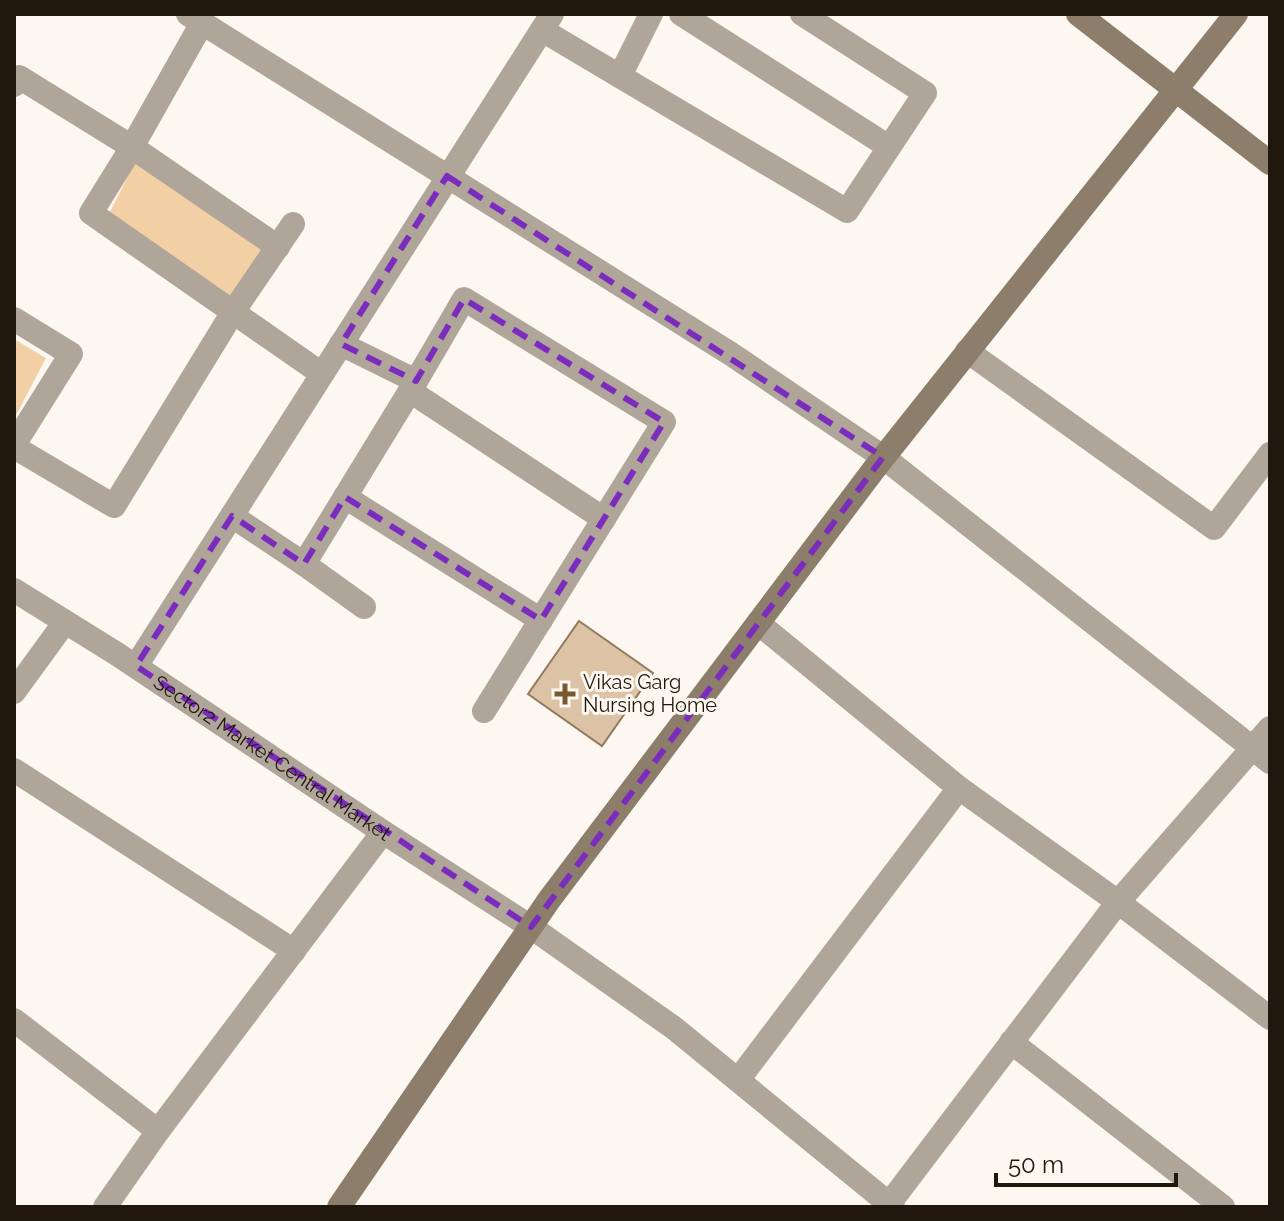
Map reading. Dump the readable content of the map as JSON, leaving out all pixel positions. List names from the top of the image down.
{
  "streets": {
    "street": ["Sector2 Market Central Market"]
  },
  "places": {
    "health": ["Vikas Garg Nursing Home"]
  },
  "scale_bar": "50 m"
}
